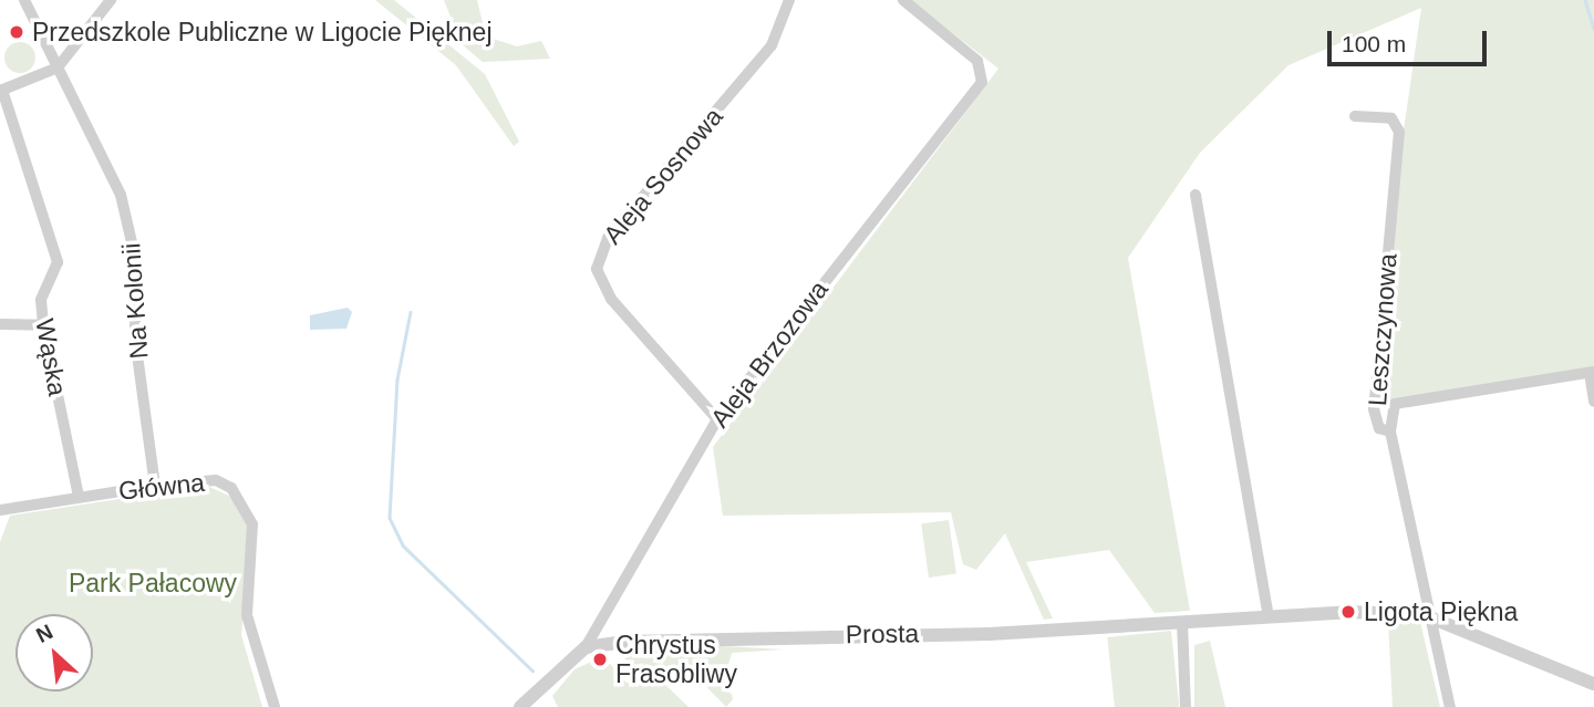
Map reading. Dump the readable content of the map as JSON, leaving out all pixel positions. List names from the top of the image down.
{
  "streets": {
    "street": [
      "Aleja Sosnowa",
      "Na Kolonii",
      "Leszczynowa",
      "Aleja Brzozowa",
      "Wąska",
      "Główna",
      "Prosta"
    ]
  },
  "crossings": [
    ["Aleja Sosnowa", "Aleja Brzozowa"],
    ["Na Kolonii", "Główna"],
    ["Leszczynowa", "Prosta"],
    ["Aleja Brzozowa", "Prosta"],
    ["Wąska", "Główna"]
  ],
  "parks": ["Park Pałacowy"],
  "places": ["Przedszkole Publiczne w Ligocie Pięknej", "Ligota Piękna", "Chrystus Frasobliwy"],
  "scale_bar": "100 m",
  "north": "top left"
}
